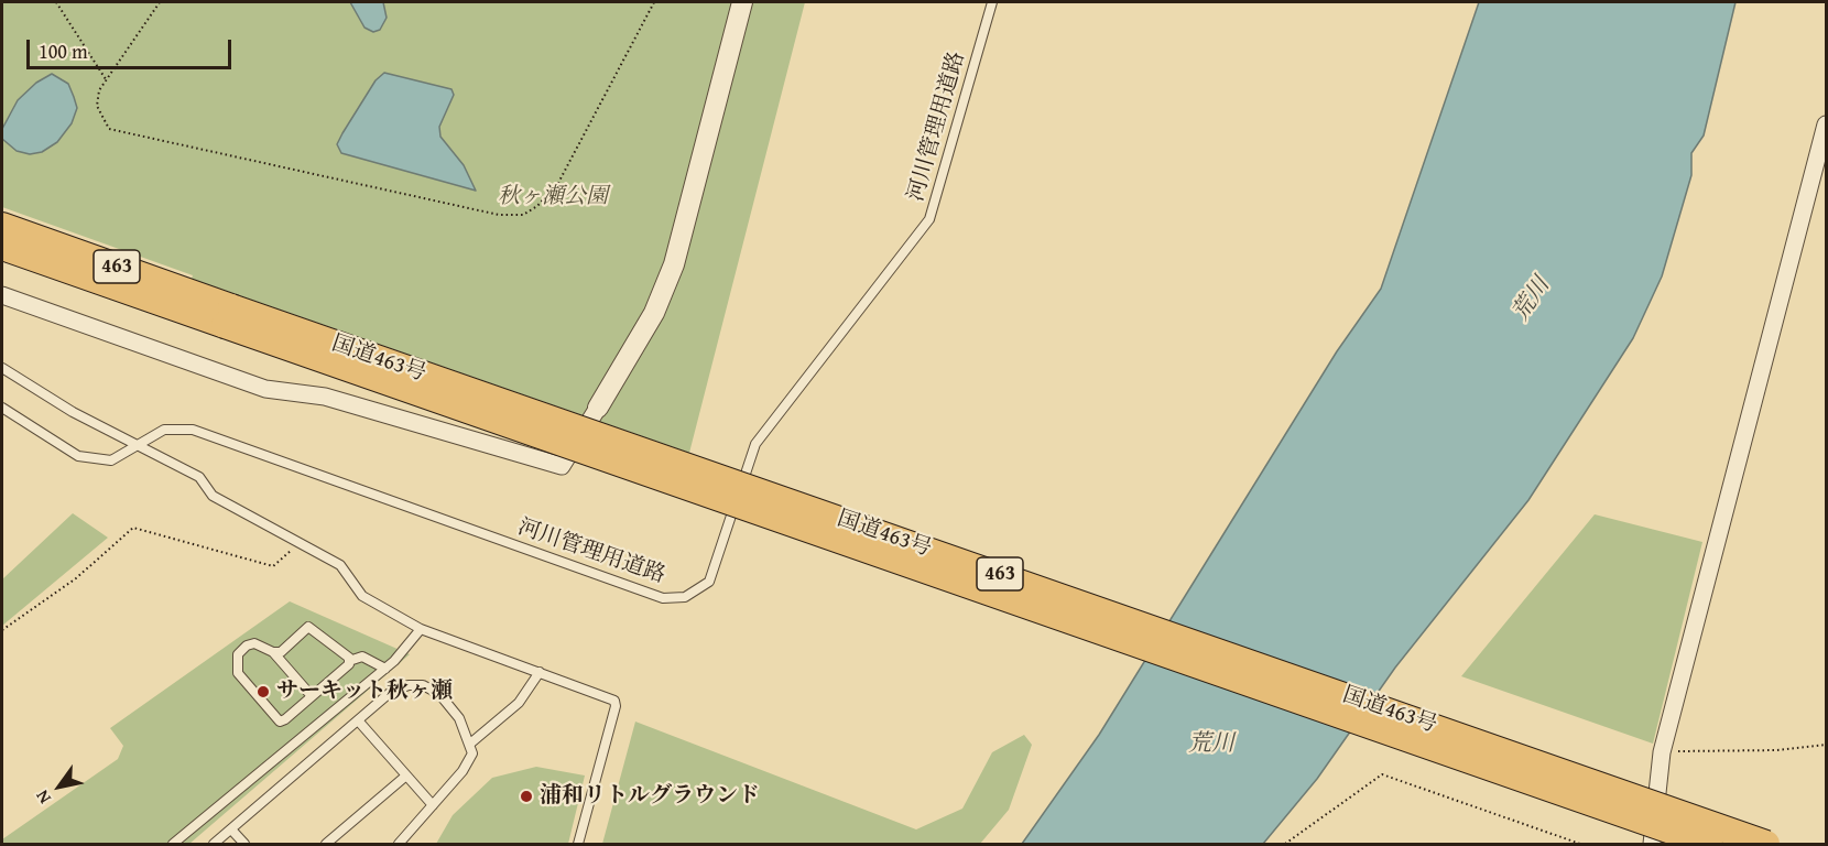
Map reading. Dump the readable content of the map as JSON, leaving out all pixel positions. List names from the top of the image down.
{
  "streets": {
    "highway": ["463", "国道463号"],
    "lane": ["河川管理用道路"]
  },
  "water": ["荒川"],
  "parks": ["秋ヶ瀬公園"],
  "places": ["サーキット秋ヶ瀬", "浦和リトルグラウンド"],
  "scale_bar": "100 m",
  "north": "bottom left"
}
